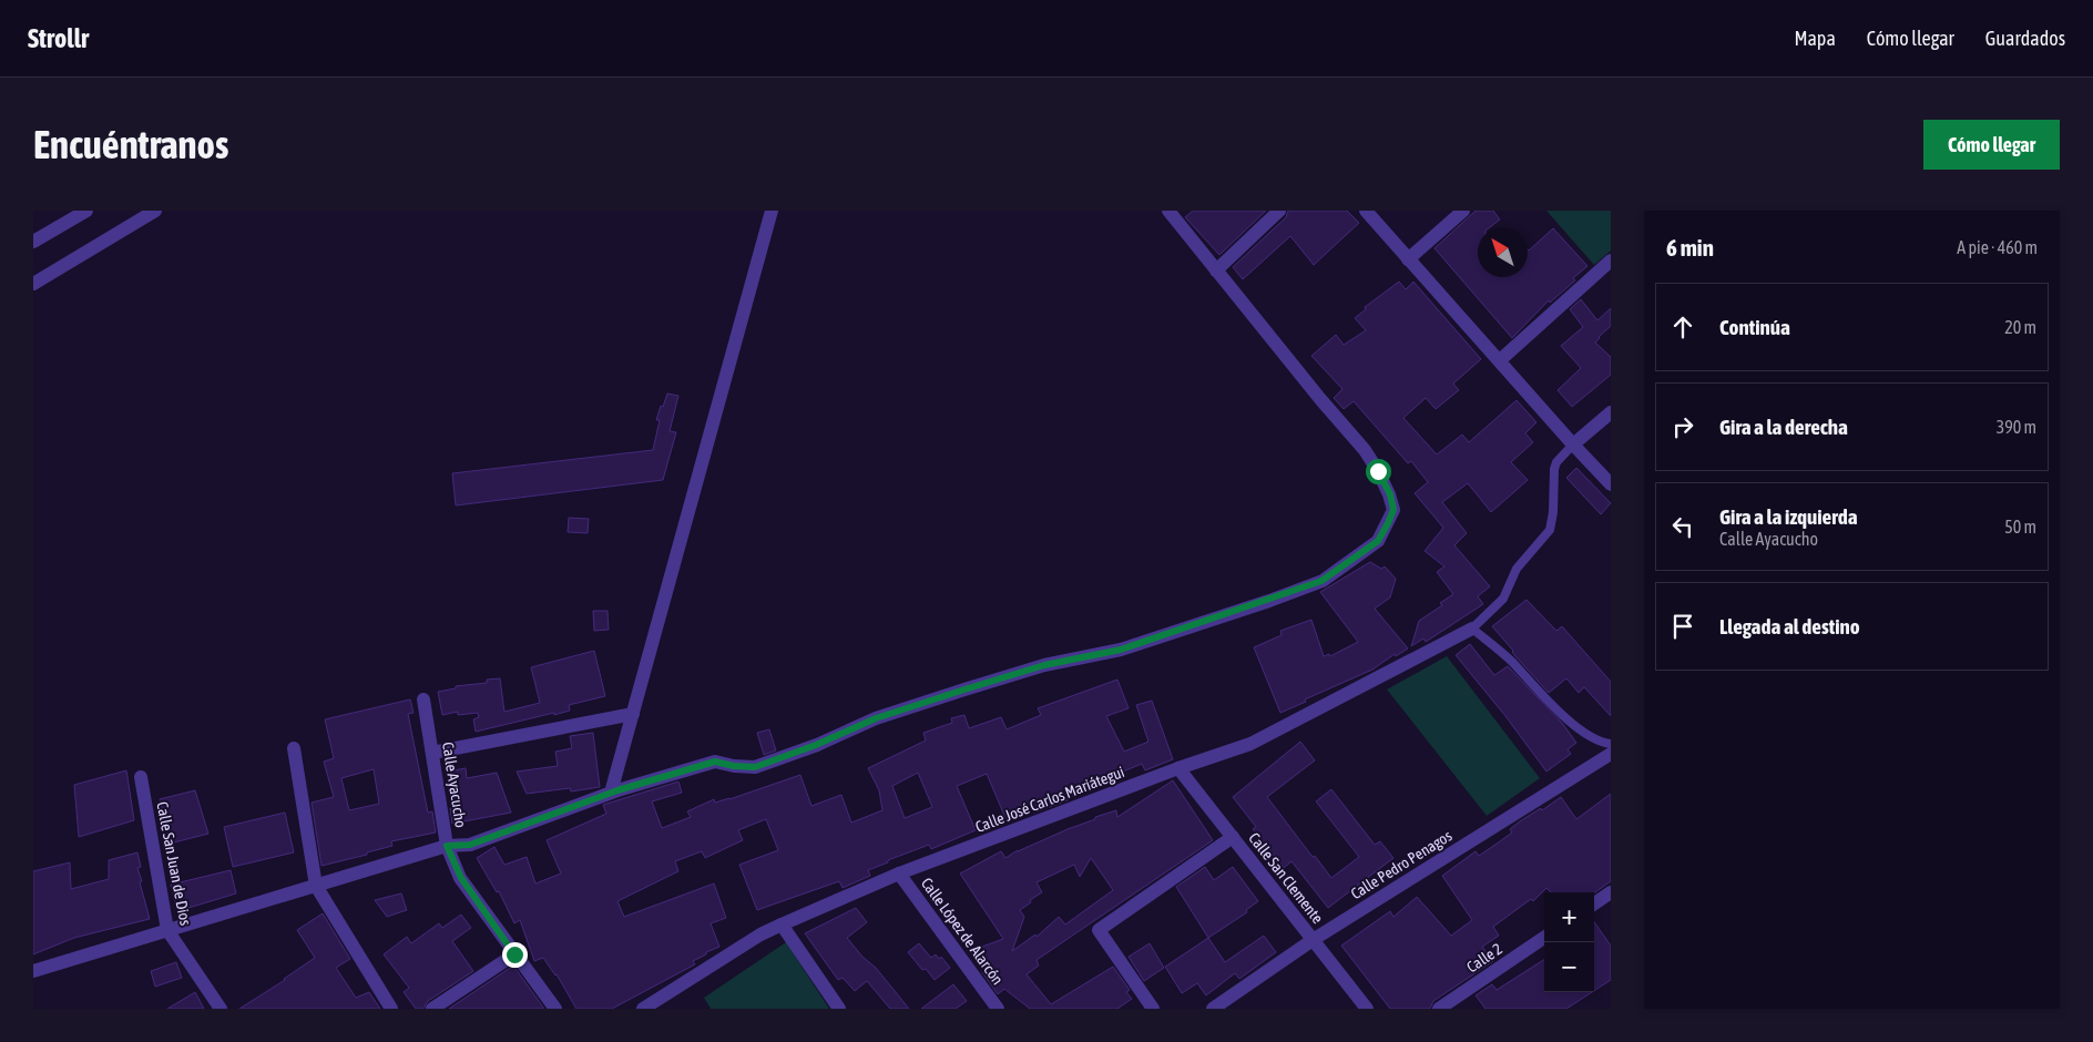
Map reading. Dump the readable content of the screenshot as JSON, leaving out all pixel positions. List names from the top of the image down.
{
  "streets": {
    "street": [
      "Calle Ayacucho",
      "Calle José Carlos Mariátegui",
      "Calle San Juan de Dios",
      "Calle Pedro Penagos",
      "Calle San Clemente",
      "Calle López de Alarcón",
      "Calle 2"
    ]
  },
  "crossings": [
    ["Calle José Carlos Mariátegui", "Calle San Clemente"],
    ["Calle José Carlos Mariátegui", "Calle López de Alarcón"],
    ["Calle Pedro Penagos", "Calle San Clemente"]
  ],
  "north": "top left",
  "page": {
    "header": "Strollr",
    "nav": ["Mapa", "Cómo llegar", "Guardados"],
    "buttons": "Cómo llegar",
    "title": "Encuéntranos",
    "heading": ["6 min", "A pie · 460 m"],
    "list": [
      ["Continúa", "20 m"],
      ["Gira a la derecha", "390 m"],
      ["Gira a la izquierda", "Calle Ayacucho", "50 m"],
      "Llegada al destino"
    ],
    "map_buttons": ["+", "−"]
  }
}
